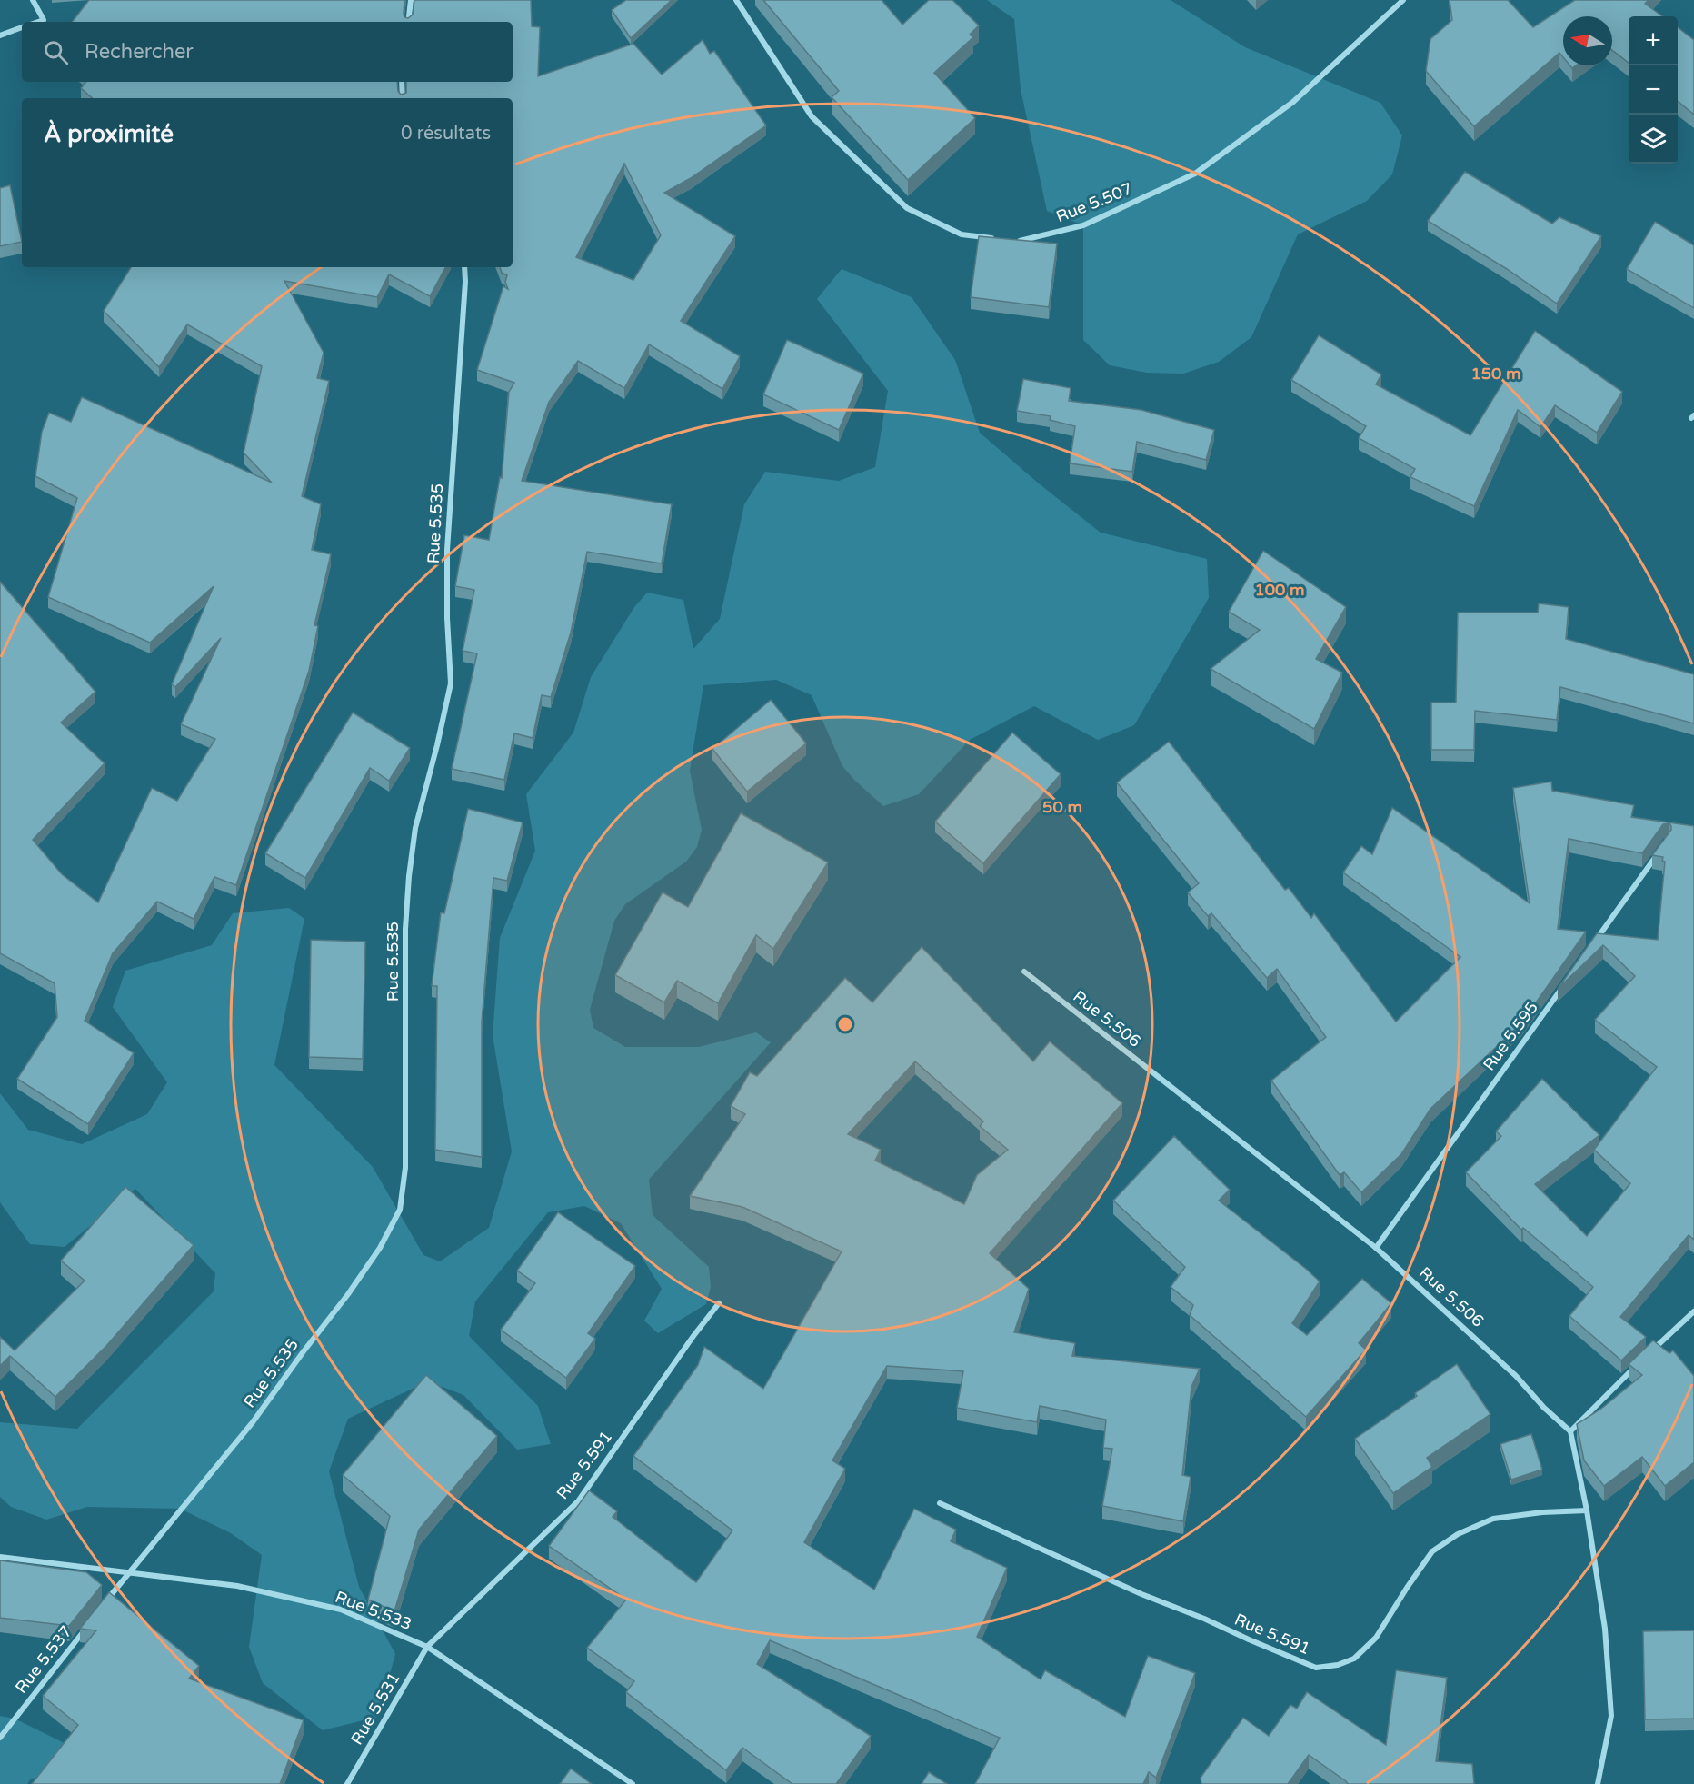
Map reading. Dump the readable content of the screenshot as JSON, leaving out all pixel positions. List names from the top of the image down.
{
  "streets": {
    "street": [
      "Rue 5.507",
      "Rue 5.535",
      "Rue 5.506",
      "Rue 5.595",
      "Rue 5.591",
      "Rue 5.533",
      "Rue 5.537",
      "Rue 5.531"
    ]
  },
  "crossings": [
    ["Rue 5.535", "Rue 5.533"],
    ["Rue 5.506", "Rue 5.595"],
    ["Rue 5.591", "Rue 5.533"],
    ["Rue 5.591", "Rue 5.531"],
    ["Rue 5.533", "Rue 5.531"]
  ],
  "north": "left",
  "page": {
    "map_buttons": ["+", "−"],
    "search": "Rechercher",
    "heading": ["À proximité", "0 résultats"]
  },
  "rings": ["150 m", "100 m", "50 m"]
}
